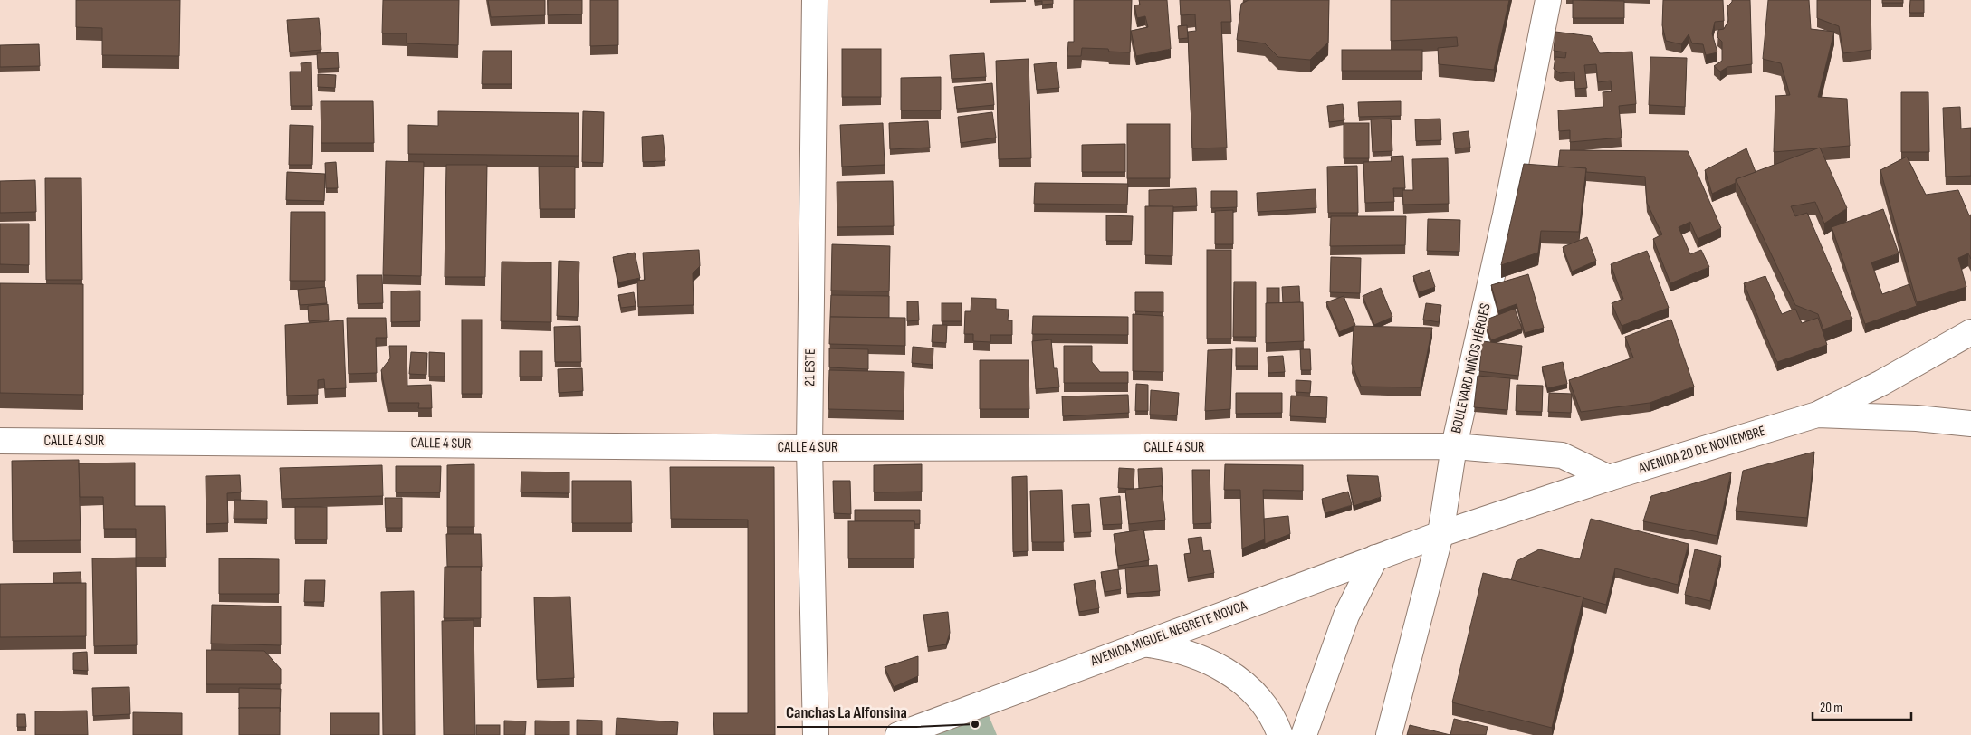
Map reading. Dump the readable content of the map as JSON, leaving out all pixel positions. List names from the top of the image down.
{
  "streets": {
    "street": [
      "21 ESTE",
      "BOULEVARD NIÑOS HÉROES",
      "CALLE 4 SUR",
      "AVENIDA 20 DE NOVIEMBRE",
      "AVENIDA MIGUEL NEGRETE NOVOA"
    ]
  },
  "crossings": [
    ["21 ESTE", "CALLE 4 SUR"],
    ["BOULEVARD NIÑOS HÉROES", "CALLE 4 SUR"],
    ["BOULEVARD NIÑOS HÉROES", "AVENIDA 20 DE NOVIEMBRE"],
    ["BOULEVARD NIÑOS HÉROES", "AVENIDA MIGUEL NEGRETE NOVOA"],
    ["CALLE 4 SUR", "AVENIDA 20 DE NOVIEMBRE"],
    ["AVENIDA 20 DE NOVIEMBRE", "AVENIDA MIGUEL NEGRETE NOVOA"]
  ],
  "places": ["Canchas La Alfonsina"],
  "scale_bar": "20 m"
}
